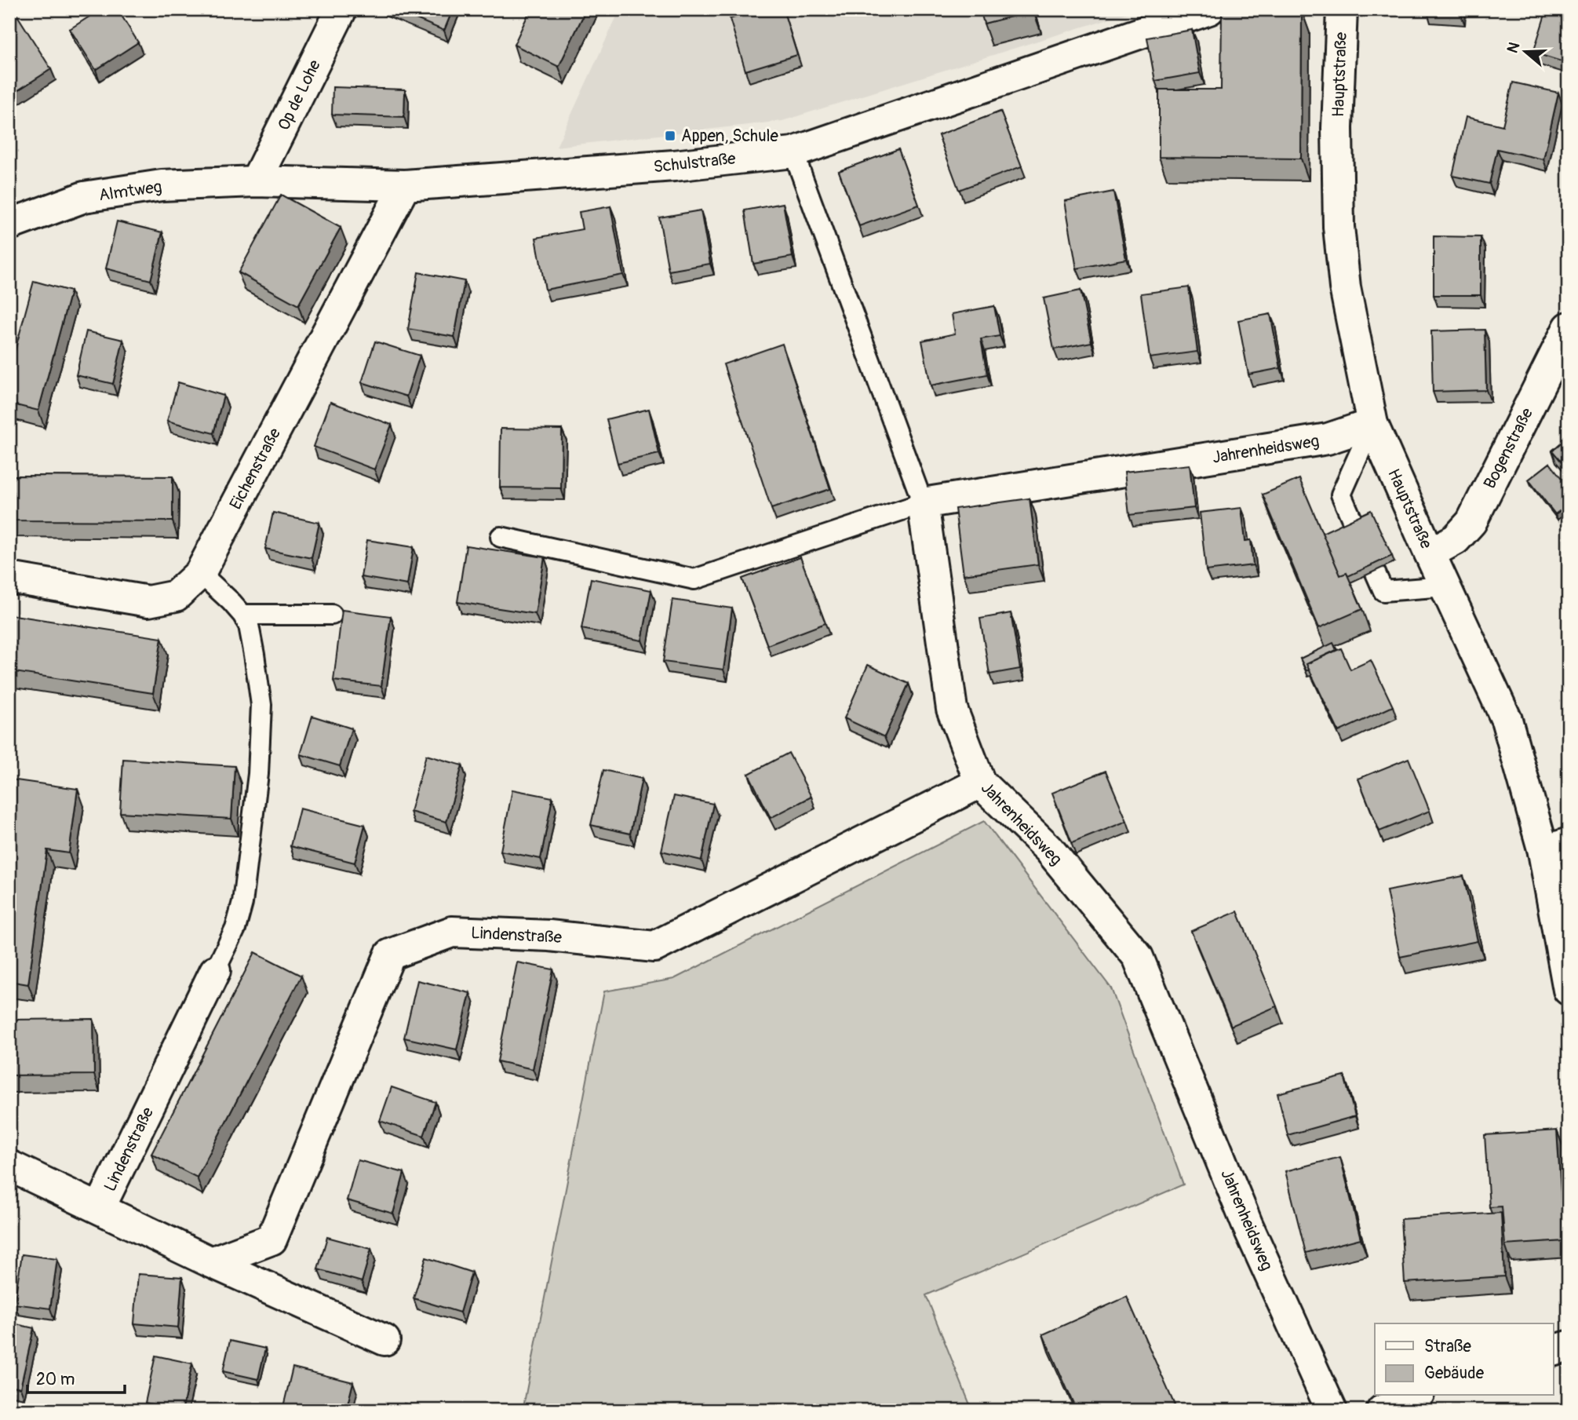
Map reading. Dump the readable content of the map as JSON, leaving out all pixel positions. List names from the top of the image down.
{
  "streets": {
    "street": [
      "Hauptstraße",
      "Op de Lohe",
      "Schulstraße",
      "Almtweg",
      "Bogenstraße",
      "Jahrenheidsweg",
      "Eichenstraße",
      "Lindenstraße"
    ]
  },
  "crossings": [
    ["Hauptstraße", "Bogenstraße"],
    ["Hauptstraße", "Jahrenheidsweg"],
    ["Op de Lohe", "Schulstraße"],
    ["Op de Lohe", "Almtweg"],
    ["Schulstraße", "Almtweg"],
    ["Schulstraße", "Eichenstraße"],
    ["Jahrenheidsweg", "Lindenstraße"]
  ],
  "places": {
    "transit": ["Appen, Schule"]
  },
  "legend": ["Straße", "Gebäude"],
  "scale_bar": "20 m",
  "north": "left"
}
